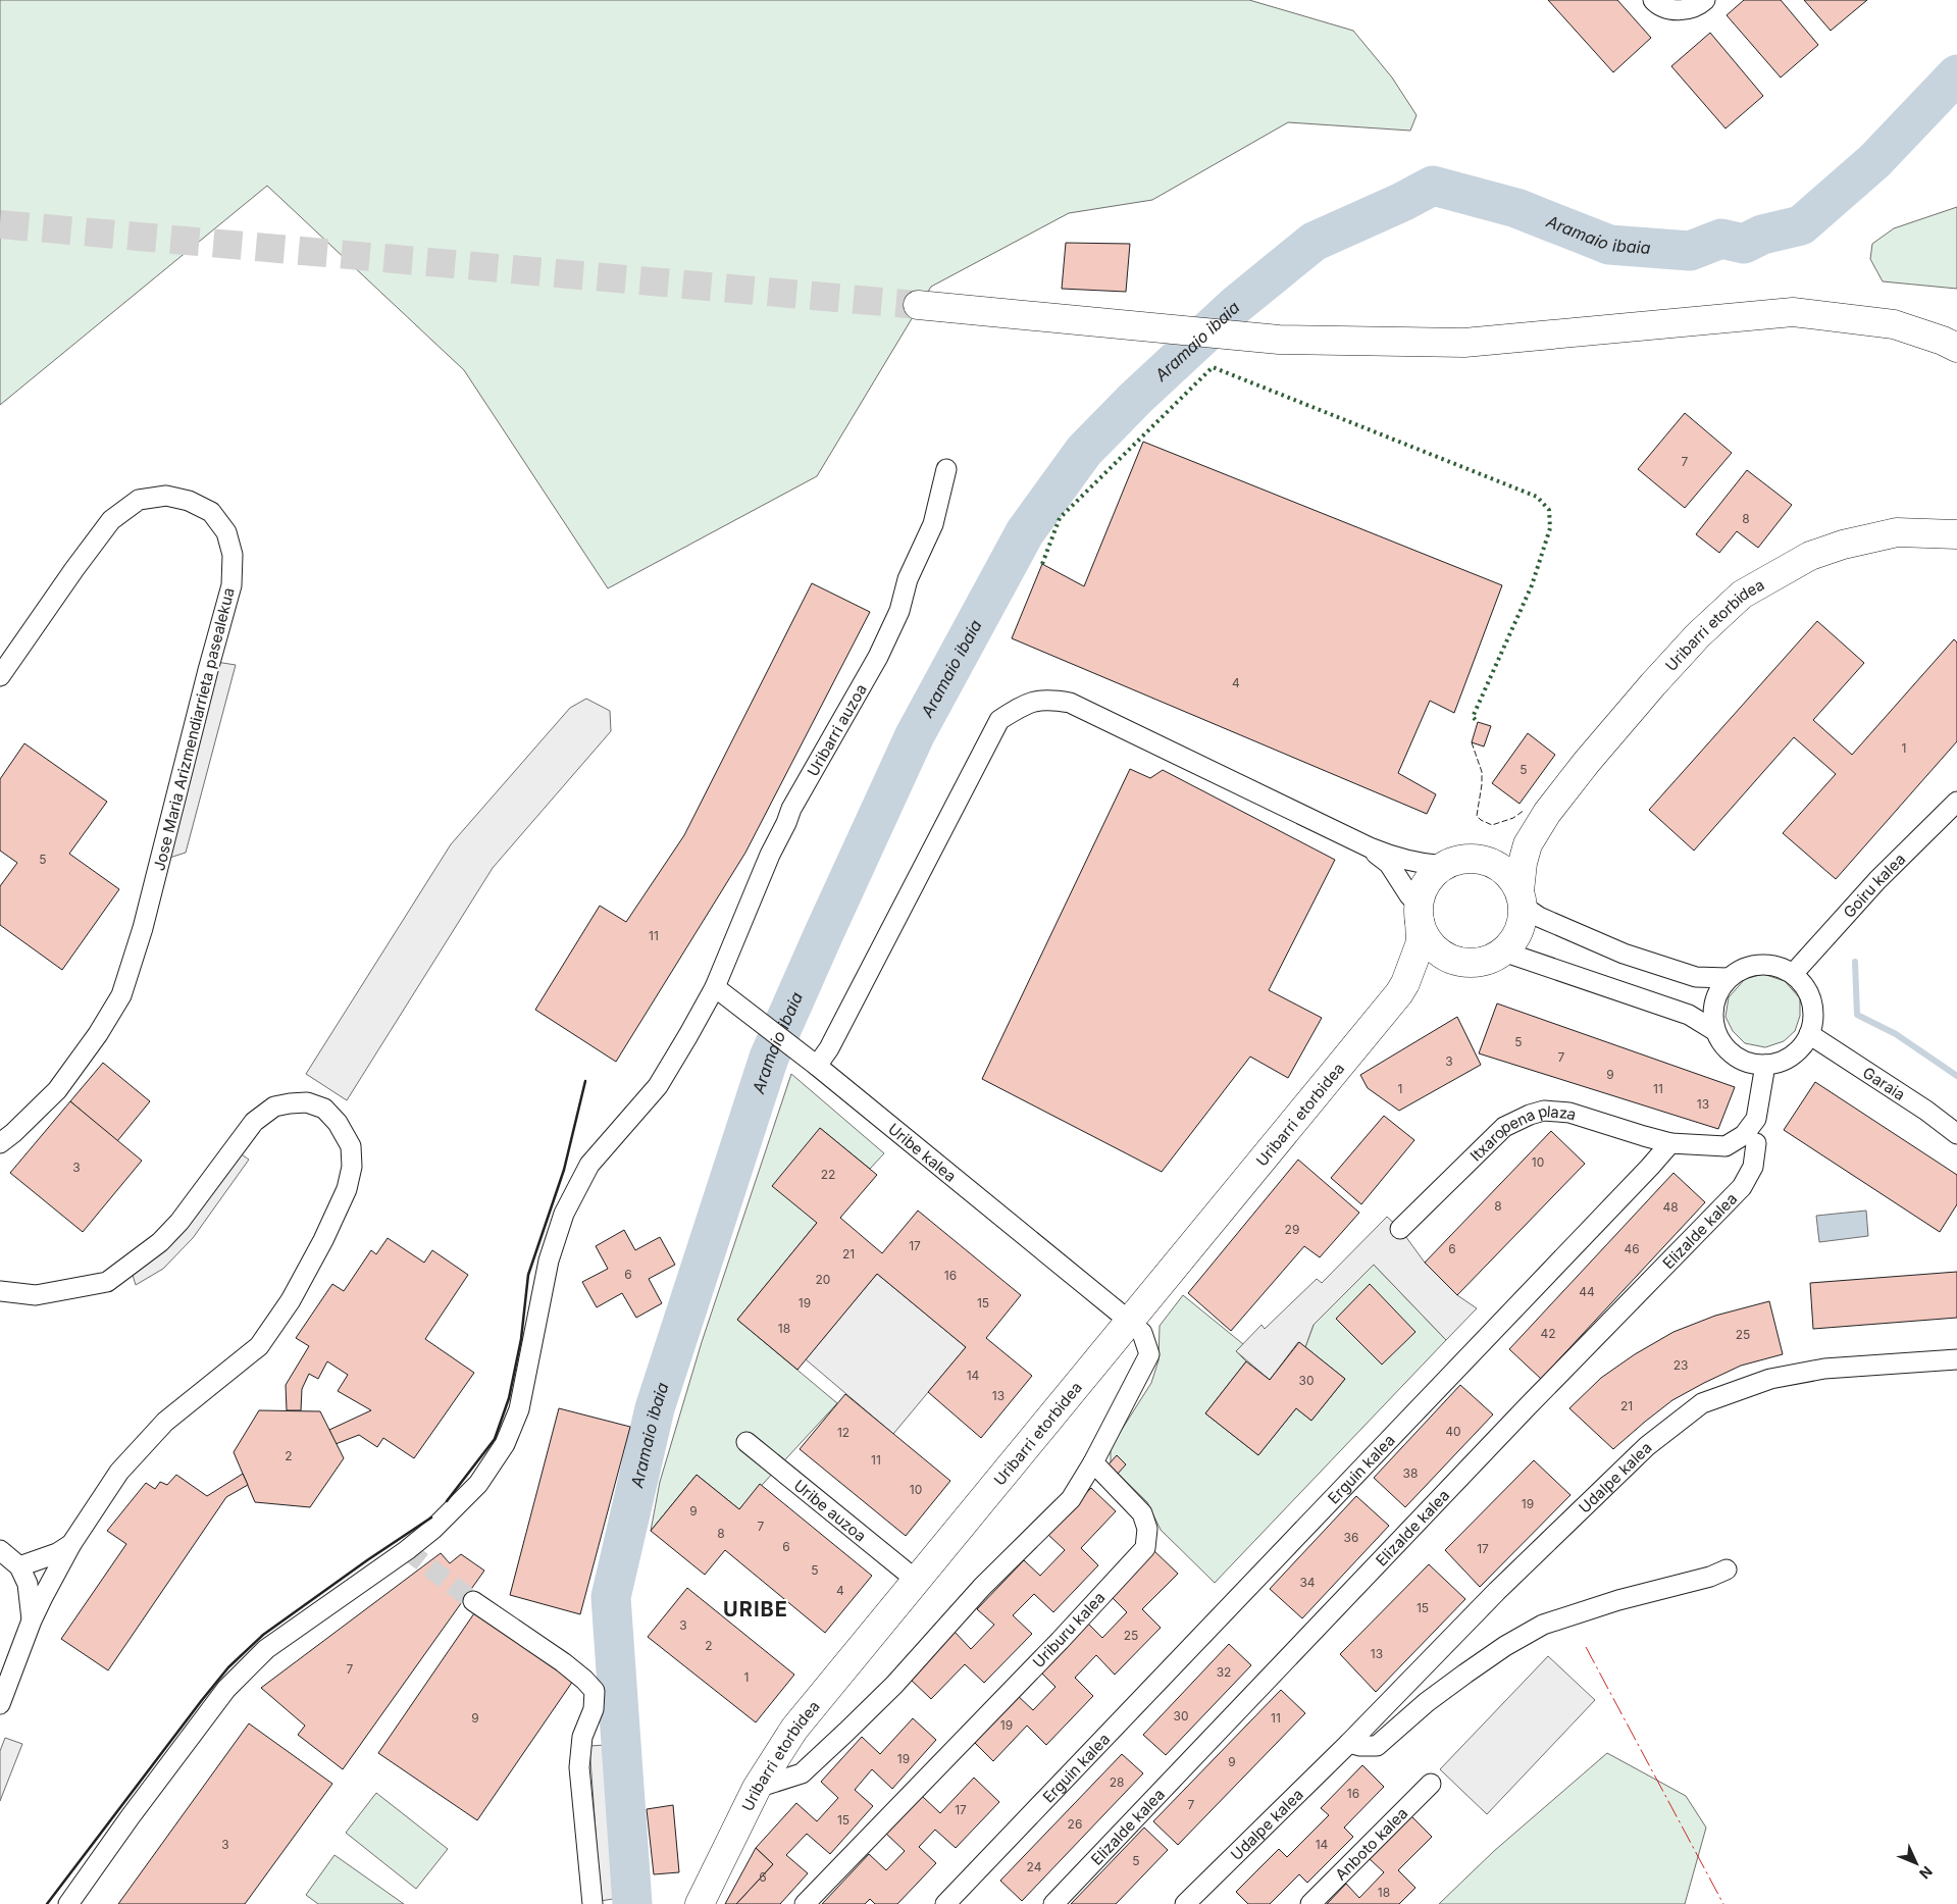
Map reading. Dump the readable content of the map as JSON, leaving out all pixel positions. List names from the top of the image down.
{
  "streets": {
    "street": [
      "Uribarri etorbidea",
      "Jose Maria Arizmendiarrieta pasealekua",
      "Uribarri auzoa",
      "Goiru kalea",
      "Garaia",
      "Itxaropena plaza",
      "Uribe kalea",
      "Elizalde kalea",
      "Erguin kalea",
      "Udalpe kalea",
      "Uribe auzoa",
      "Uriburu kalea",
      "Anboto kalea"
    ]
  },
  "crossings": [
    ["Uribarri etorbidea", "Uribe kalea"],
    ["Uribarri etorbidea", "Uribe auzoa"],
    ["Uribarri auzoa", "Uribe kalea"],
    ["Goiru kalea", "Garaia"],
    ["Itxaropena plaza", "Erguin kalea"]
  ],
  "districts": ["URIBE"],
  "water": ["Aramaio ibaia"],
  "house_numbers": [
    "7",
    "8",
    "4",
    "1",
    "5",
    "5",
    "11",
    "5",
    "7",
    "3",
    "9",
    "1",
    "11",
    "13",
    "10",
    "3",
    "22",
    "8",
    "48",
    "29",
    "17",
    "6",
    "46",
    "21",
    "6",
    "16",
    "20",
    "44",
    "19",
    "15",
    "18",
    "42",
    "25",
    "23",
    "14",
    "30",
    "13",
    "21",
    "40",
    "12",
    "2",
    "11",
    "38",
    "10",
    "19",
    "9",
    "7",
    "8",
    "36",
    "6",
    "17",
    "5",
    "34",
    "4",
    "15",
    "3",
    "25",
    "2",
    "13",
    "7",
    "32",
    "1",
    "30",
    "9",
    "11",
    "19",
    "19",
    "9",
    "28",
    "16",
    "7",
    "17",
    "15",
    "26",
    "3",
    "14",
    "5",
    "24",
    "6",
    "18"
  ],
  "north": "bottom right"
}
